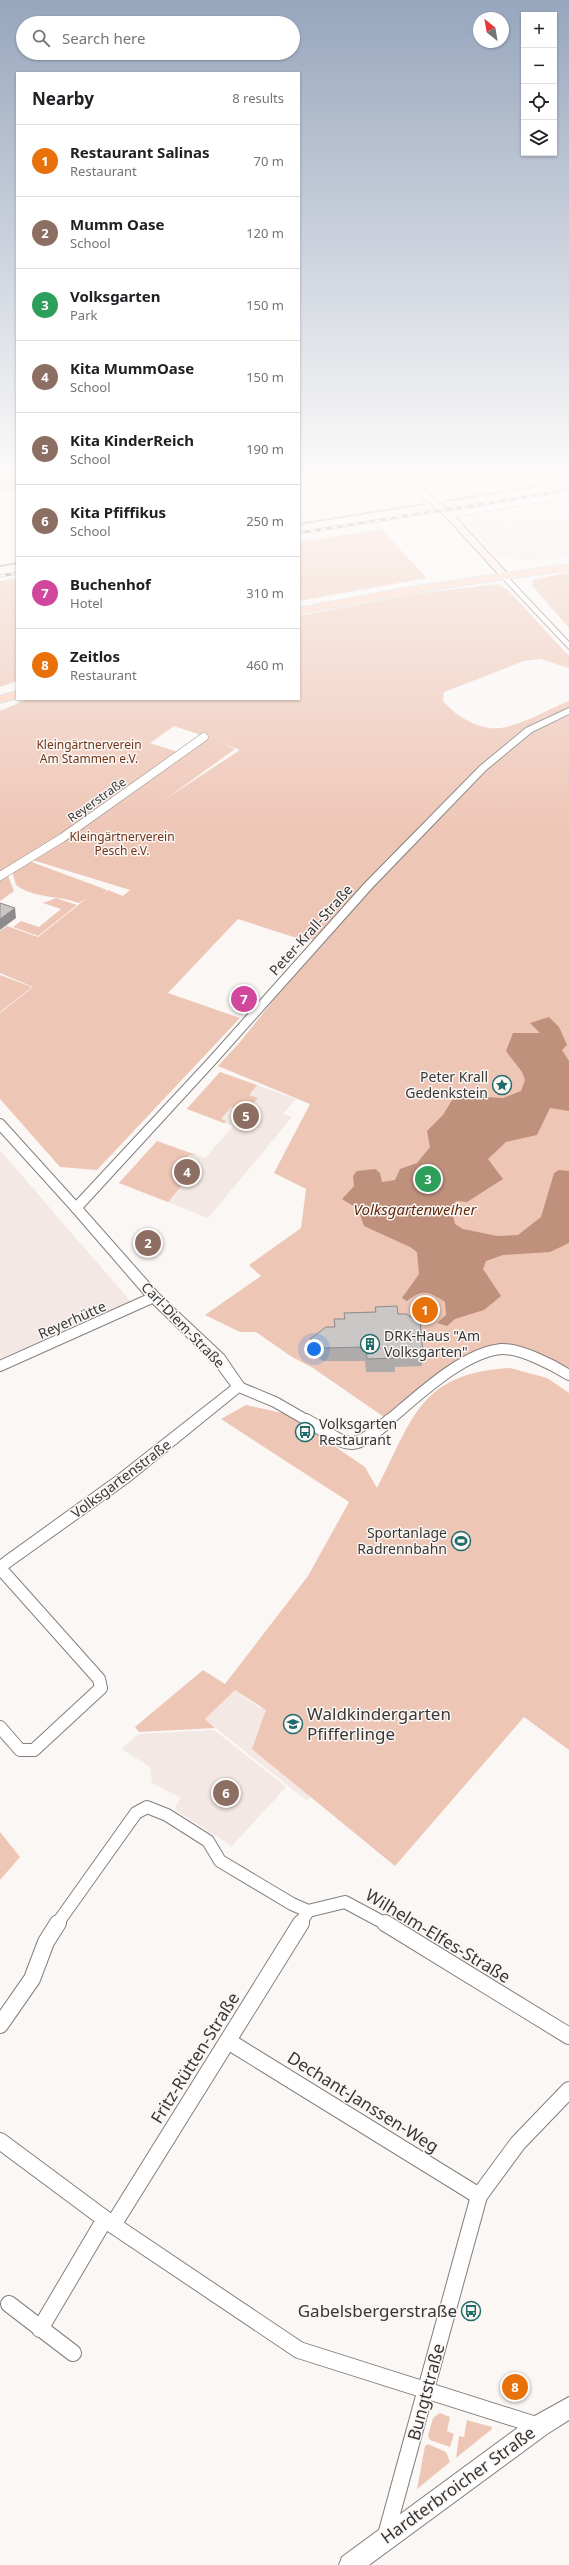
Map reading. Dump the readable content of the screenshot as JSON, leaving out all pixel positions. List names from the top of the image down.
{
  "streets": {
    "street": [
      "Reyerstraße",
      "Peter-Krall-Straße",
      "Reyerhütte",
      "Carl-Diem-Straße",
      "Volksgartenstraße",
      "Wilhelm-Elfes-Straße",
      "Fritz-Rütten-Straße",
      "Dechant-Janssen-Weg",
      "Bungtstraße",
      "Hardterbroicher Straße"
    ]
  },
  "crossings": [
    ["Peter-Krall-Straße", "Carl-Diem-Straße"],
    ["Reyerhütte", "Carl-Diem-Straße"],
    ["Carl-Diem-Straße", "Volksgartenstraße"],
    ["Wilhelm-Elfes-Straße", "Fritz-Rütten-Straße"],
    ["Fritz-Rütten-Straße", "Dechant-Janssen-Weg"],
    ["Dechant-Janssen-Weg", "Bungtstraße"],
    ["Bungtstraße", "Hardterbroicher Straße"]
  ],
  "water": ["Volksgartenweiher"],
  "parks": ["Kleingärtnerverein Am Stammen e.V.", "Kleingärtnerverein Pesch e.V."],
  "places": {
    "place": ["Peter Krall Gedenkstein"],
    "building": ["DRK-Haus \"Am Volksgarten\""],
    "bus stop": ["Volksgarten Restaurant", "Gabelsbergerstraße"],
    "sports": ["Sportanlage Radrennbahn"],
    "school or university": ["Waldkindergarten Pfifferlinge"]
  },
  "north": "top left",
  "page": {
    "map_buttons": ["+", "−"],
    "search": "Search here",
    "heading": ["Nearby", "8 results"],
    "list": [
      {
        "mark": "1",
        "name": "Restaurant Salinas",
        "note": "Restaurant",
        "value": "70 m"
      },
      {
        "mark": "2",
        "name": "Mumm Oase",
        "note": "School",
        "value": "120 m"
      },
      {
        "mark": "3",
        "name": "Volksgarten",
        "note": "Park",
        "value": "150 m"
      },
      {
        "mark": "4",
        "name": "Kita MummOase",
        "note": "School",
        "value": "150 m"
      },
      {
        "mark": "5",
        "name": "Kita KinderReich",
        "note": "School",
        "value": "190 m"
      },
      {
        "mark": "6",
        "name": "Kita Pfiffikus",
        "note": "School",
        "value": "250 m"
      },
      {
        "mark": "7",
        "name": "Buchenhof",
        "note": "Hotel",
        "value": "310 m"
      },
      {
        "mark": "8",
        "name": "Zeitlos",
        "note": "Restaurant",
        "value": "460 m"
      }
    ],
    "pins": [
      "7",
      "5",
      "4",
      "3",
      "2",
      "1",
      "6",
      "8"
    ]
  }
}
